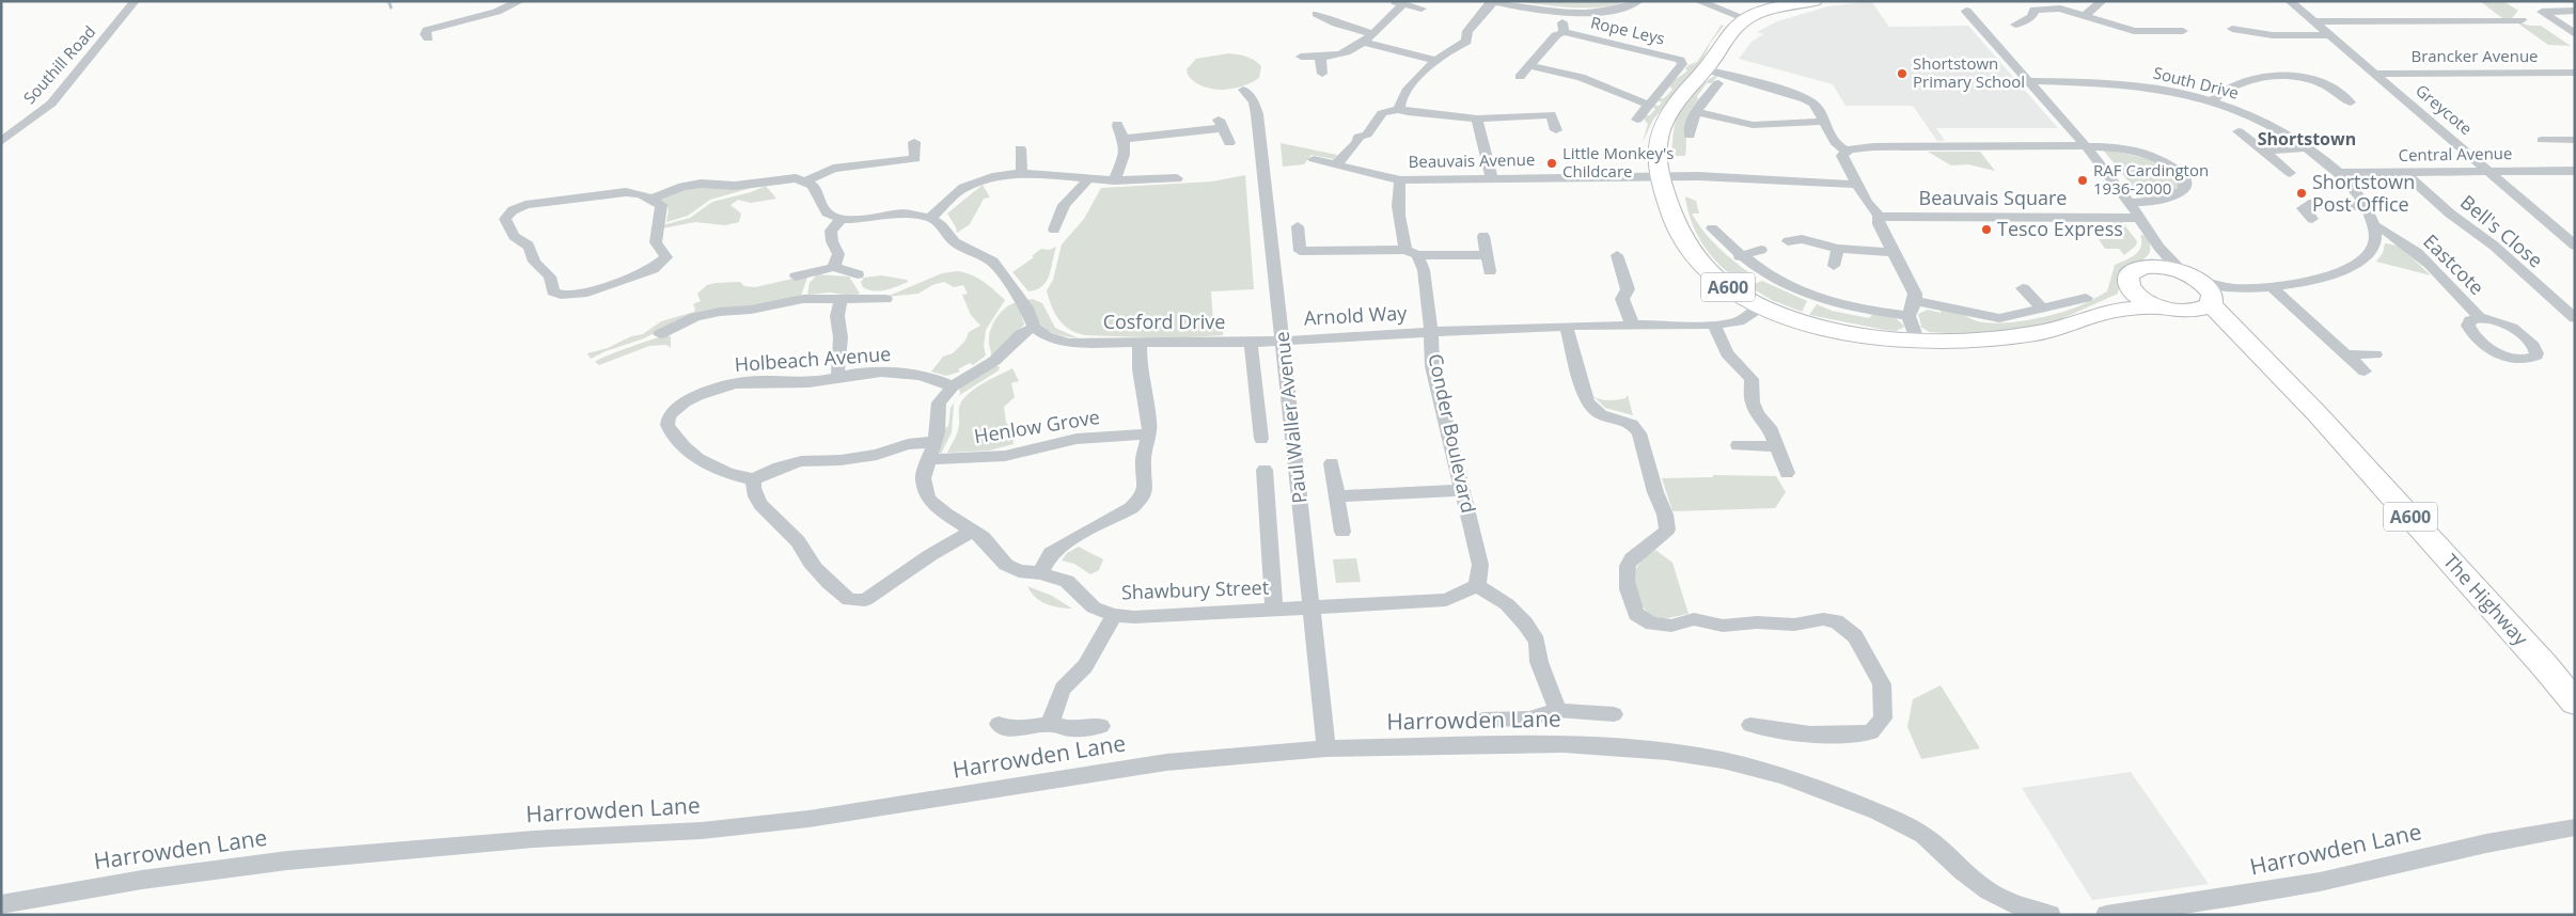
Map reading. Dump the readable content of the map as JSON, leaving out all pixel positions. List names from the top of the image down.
{
  "streets": {
    "main road": ["A600", "The Highway"],
    "street": [
      "Rope Leys",
      "Brancker Avenue",
      "Southill Road",
      "South Drive",
      "Greycote",
      "Central Avenue",
      "Beauvais Avenue",
      "Beauvais Square",
      "Bell's Close",
      "Eastcote",
      "Arnold Way",
      "Cosford Drive",
      "Holbeach Avenue",
      "Paul Waller Avenue",
      "Henlow Grove",
      "Conder Boulevard",
      "Shawbury Street",
      "Harrowden Lane"
    ]
  },
  "crossings": [
    ["Brancker Avenue", "Greycote"],
    ["South Drive", "Central Avenue"],
    ["South Drive", "Eastcote"],
    ["Greycote", "Central Avenue"],
    ["Central Avenue", "Bell's Close"],
    ["Beauvais Avenue", "A600"],
    ["A600", "Conder Boulevard"],
    ["A600", "The Highway"],
    ["Arnold Way", "Cosford Drive"],
    ["Arnold Way", "Paul Waller Avenue"],
    ["Arnold Way", "Conder Boulevard"],
    ["Cosford Drive", "Paul Waller Avenue"],
    ["Cosford Drive", "Shawbury Street"],
    ["Holbeach Avenue", "Henlow Grove"],
    ["Holbeach Avenue", "Shawbury Street"],
    ["Paul Waller Avenue", "Shawbury Street"],
    ["Paul Waller Avenue", "Harrowden Lane"],
    ["Henlow Grove", "Shawbury Street"],
    ["Conder Boulevard", "Shawbury Street"]
  ],
  "districts": ["Shortstown"],
  "places": [
    "Shortstown Primary School",
    "Little Monkey's Childcare",
    "RAF Cardington 1936-2000",
    "Shortstown Post Office",
    "Tesco Express"
  ]
}
